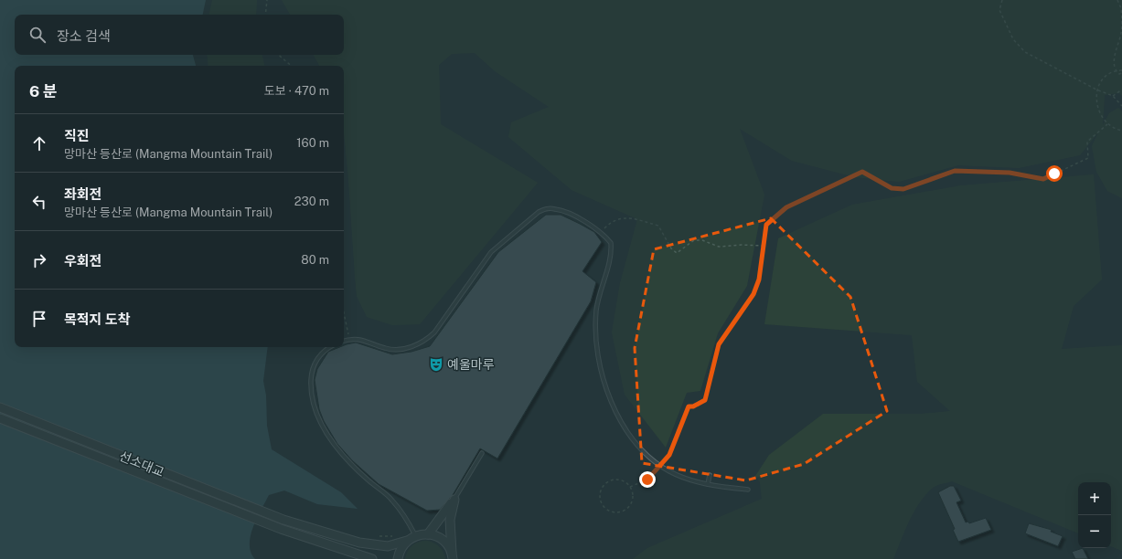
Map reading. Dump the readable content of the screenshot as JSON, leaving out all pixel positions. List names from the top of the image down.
{
  "streets": {
    "street": ["선소대교"]
  },
  "places": {
    "theatre": ["예울마루"]
  },
  "page": {
    "search": "장소 검색",
    "heading": ["6 분", "도보 · 470 m"],
    "list": [
      ["직진", "망마산 등산로 (Mangma Mountain Trail)", "160 m"],
      ["좌회전", "망마산 등산로 (Mangma Mountain Trail)", "230 m"],
      ["우회전", "80 m"],
      "목적지 도착"
    ],
    "map_buttons": ["+", "−"]
  }
}
